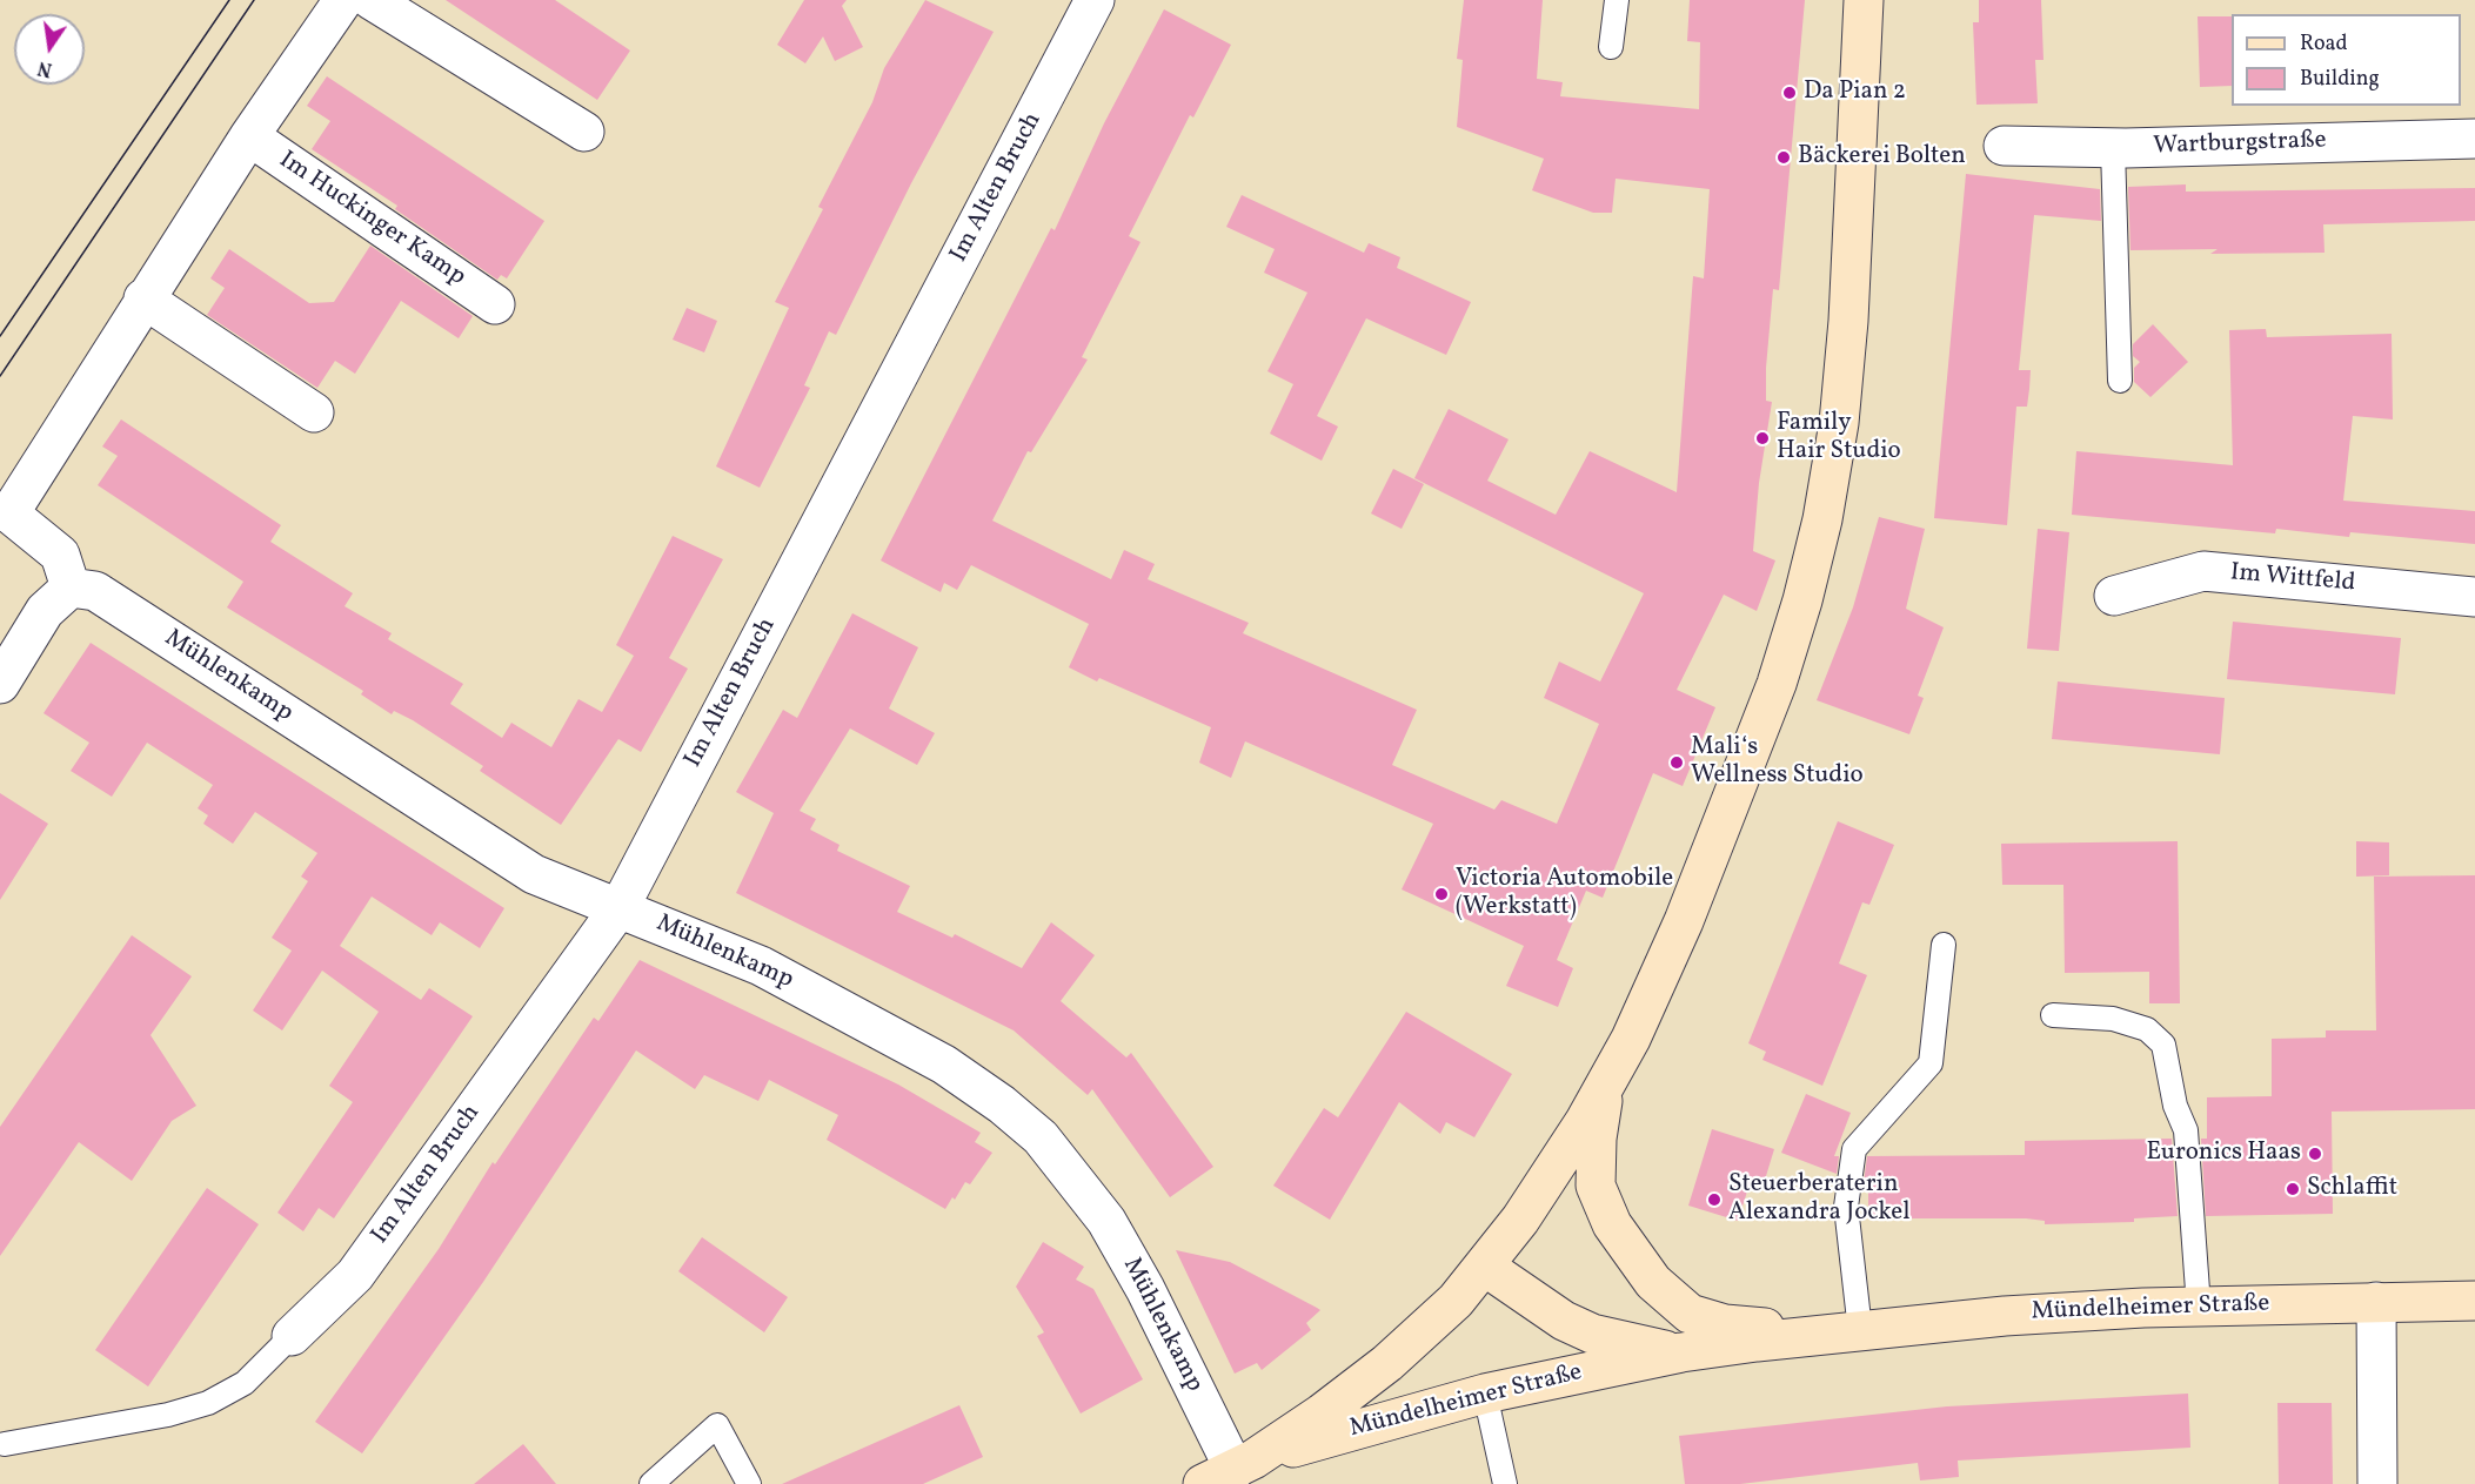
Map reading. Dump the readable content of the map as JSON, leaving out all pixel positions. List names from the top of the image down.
{
  "streets": {
    "main road": ["Mündelheimer Straße"],
    "street": [
      "Wartburgstraße",
      "Im Alten Bruch",
      "Im Huckinger Kamp",
      "Im Wittfeld",
      "Mühlenkamp"
    ]
  },
  "crossings": [
    ["Im Alten Bruch", "Mühlenkamp"],
    ["Mühlenkamp", "Mündelheimer Straße"]
  ],
  "places": [
    "Da Pian 2",
    "Bäckerei Bolten",
    "Family Hair Studio",
    "Mali‘s Wellness Studio",
    "Victoria Automobile (Werkstatt)",
    "Euronics Haas",
    "Schlaffit",
    "Steuerberaterin Alexandra Jockel"
  ],
  "legend": ["Road", "Building"],
  "north": "bottom"
}
